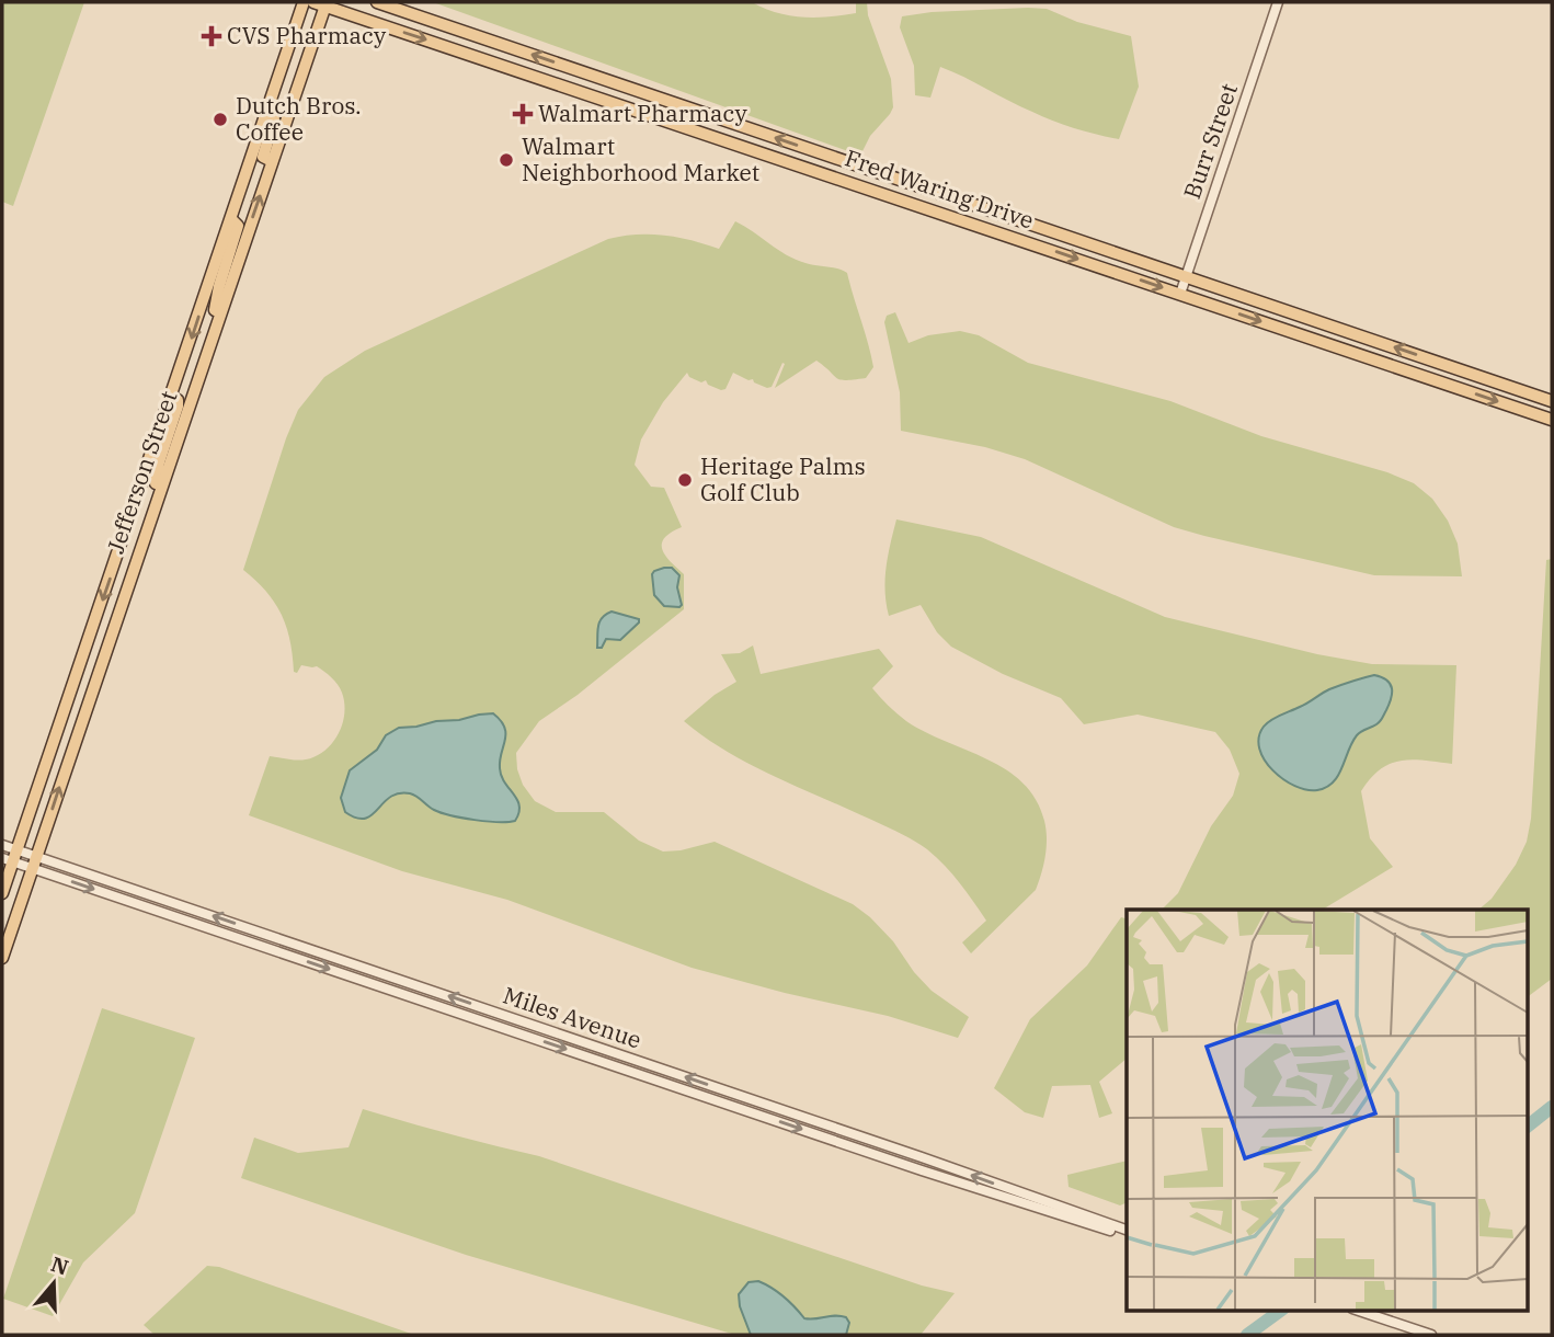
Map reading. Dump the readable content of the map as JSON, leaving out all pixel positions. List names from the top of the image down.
{
  "streets": {
    "main road": ["Fred Waring Drive", "Jefferson Street"],
    "street": ["Burr Street", "Miles Avenue"]
  },
  "crossings": [
    ["Burr Street", "Fred Waring Drive"],
    ["Fred Waring Drive", "Jefferson Street"],
    ["Jefferson Street", "Miles Avenue"]
  ],
  "places": {
    "health": ["CVS Pharmacy", "Walmart Pharmacy"],
    "other": ["Dutch Bros. Coffee", "Walmart Neighborhood Market", "Heritage Palms Golf Club"]
  },
  "north": "top"
}
